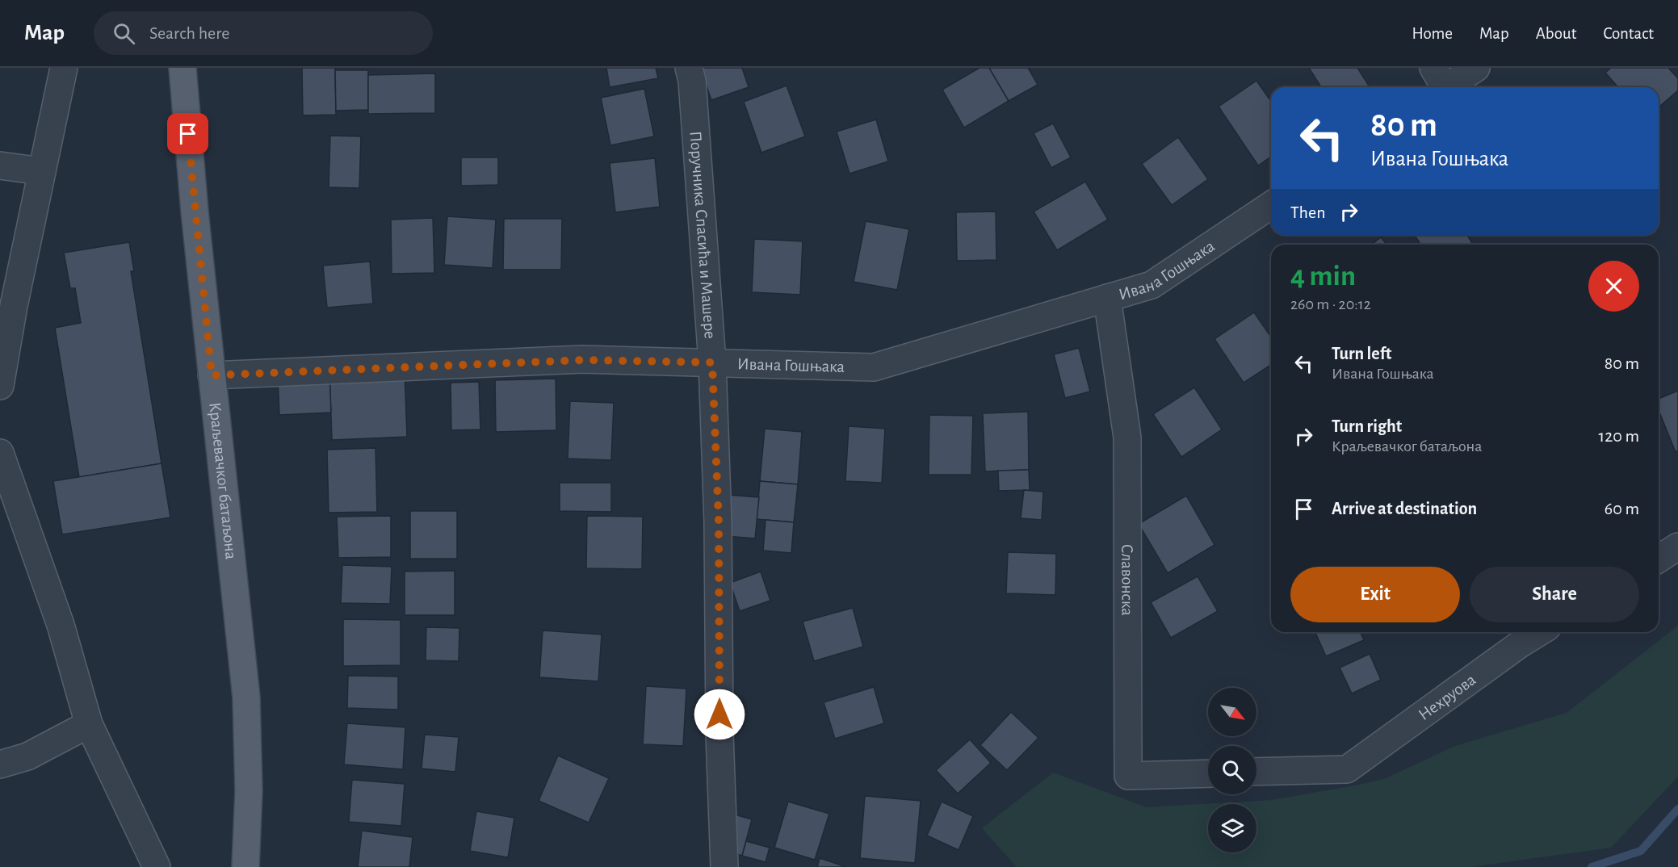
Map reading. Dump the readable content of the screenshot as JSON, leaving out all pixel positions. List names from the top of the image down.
{
  "streets": {
    "main road": ["Краљевачког батаљона"],
    "street": [
      "Поручника Спасића и Машере",
      "Ивана Гошњака",
      "Славонска",
      "Нехруова"
    ]
  },
  "crossings": [
    ["Поручника Спасића и Машере", "Ивана Гошњака"],
    ["Ивана Гошњака", "Краљевачког батаљона"],
    ["Ивана Гошњака", "Славонска"]
  ],
  "north": "bottom right",
  "page": {
    "header": "Map",
    "search": "Search here",
    "nav": [
      "Home",
      "Map",
      "About",
      "Contact"
    ],
    "turn": ["80 m", "Ивана Гошњака"],
    "then": "Then",
    "heading": ["4 min", "260 m · 20:12"],
    "list": [
      {
        "name": "Turn left",
        "note": "Ивана Гошњака",
        "value": "80 m"
      },
      {
        "name": "Turn right",
        "note": "Краљевачког батаљона",
        "value": "120 m"
      },
      {
        "name": "Arrive at destination",
        "value": "60 m"
      }
    ],
    "buttons": ["Exit", "Share"]
  }
}
